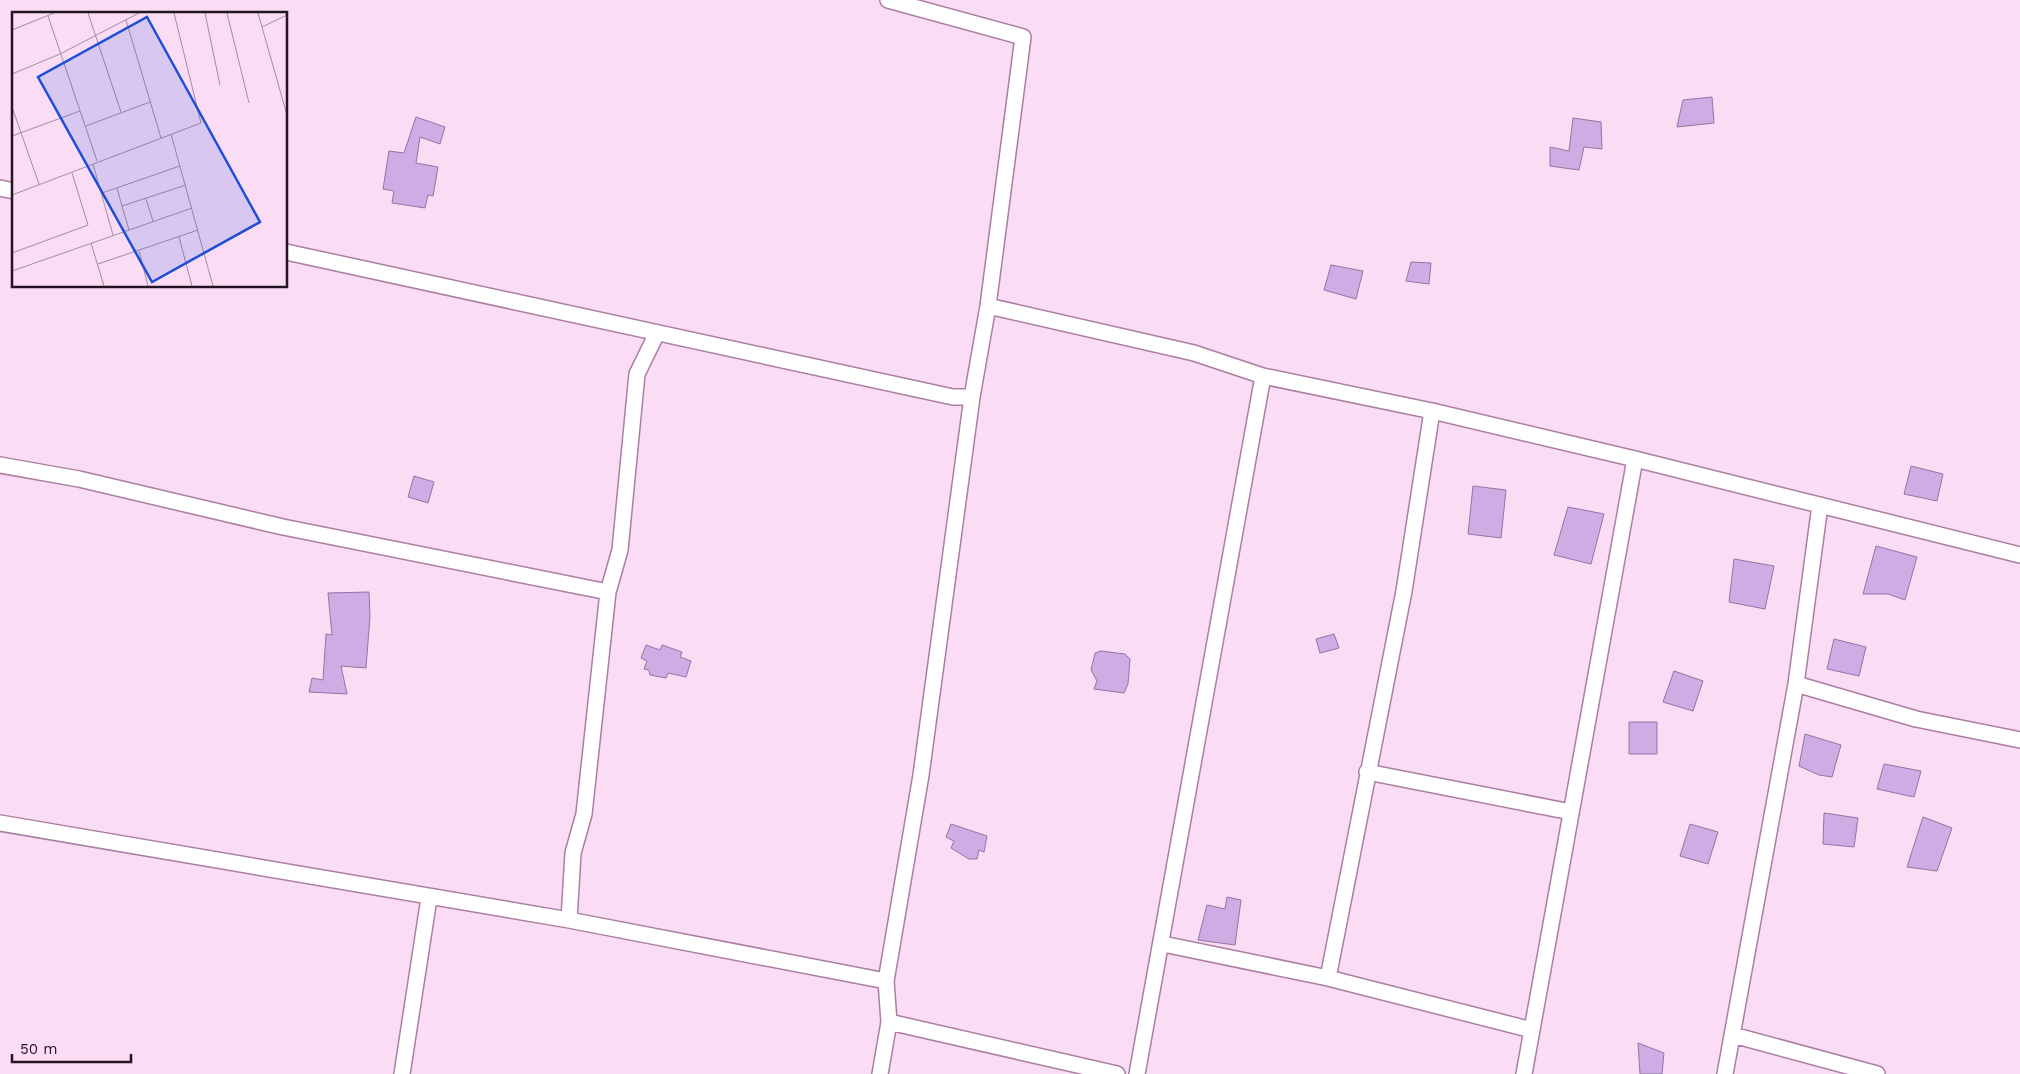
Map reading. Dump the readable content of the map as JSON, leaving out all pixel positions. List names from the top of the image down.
{
  "scale_bar": "50 m"
}
